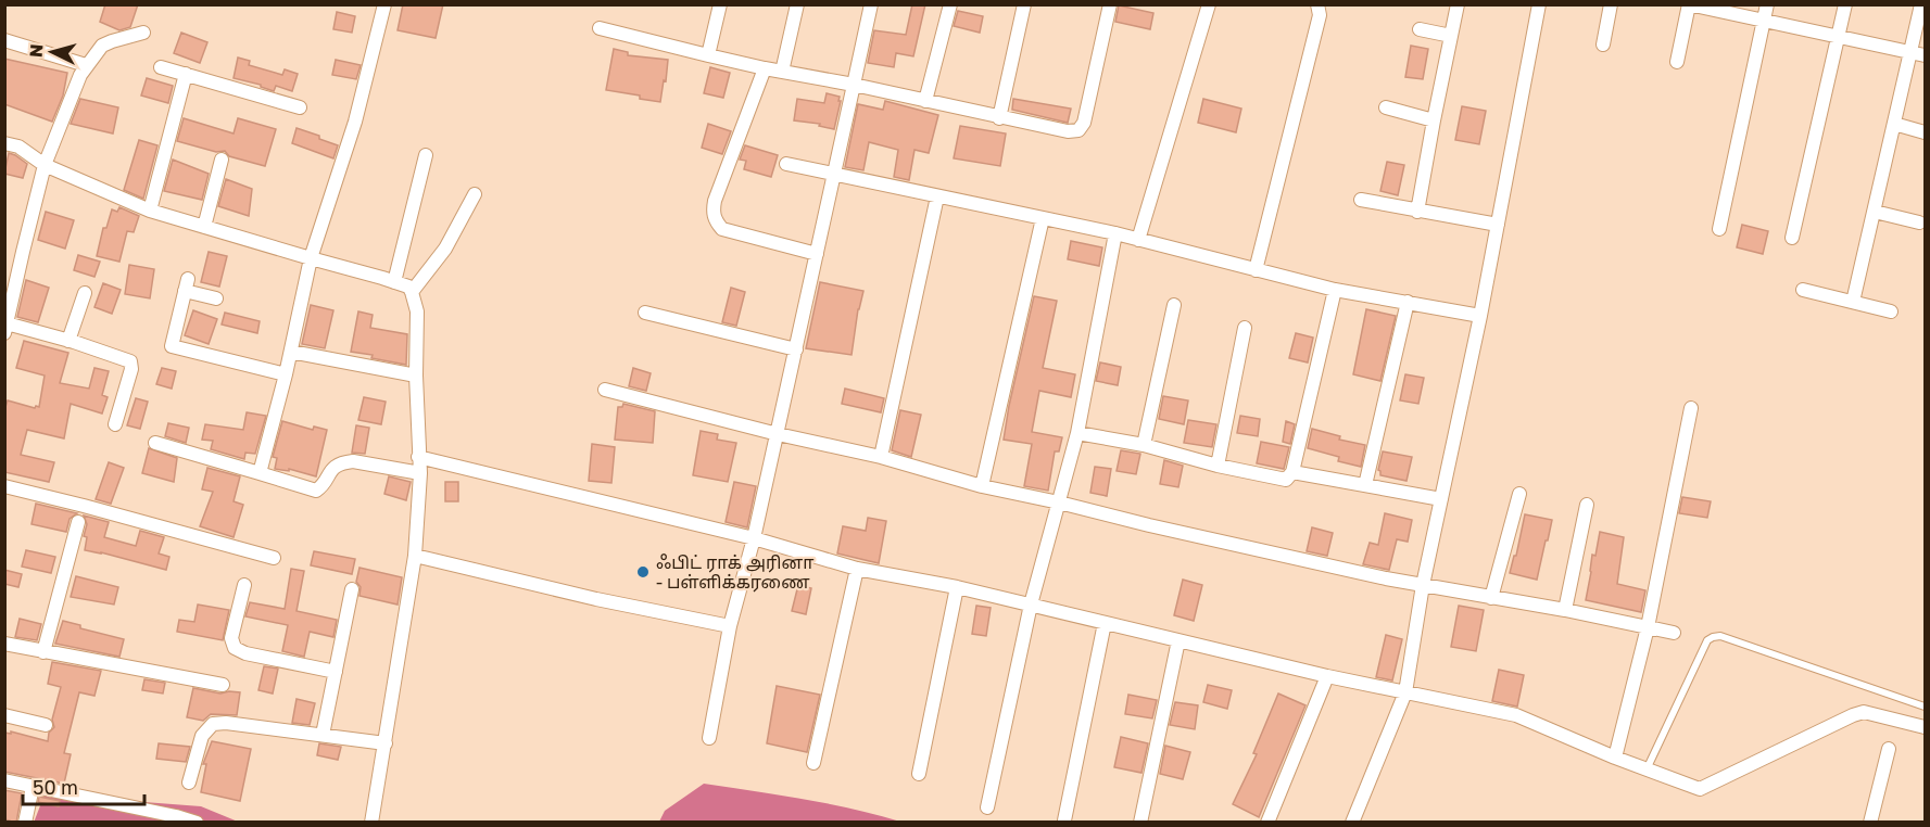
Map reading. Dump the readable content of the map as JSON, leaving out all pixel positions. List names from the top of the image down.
{
  "places": ["ஃபிட் ராக் அரினா - பள்ளிக்கரணை"],
  "scale_bar": "50 m",
  "north": "left"
}
